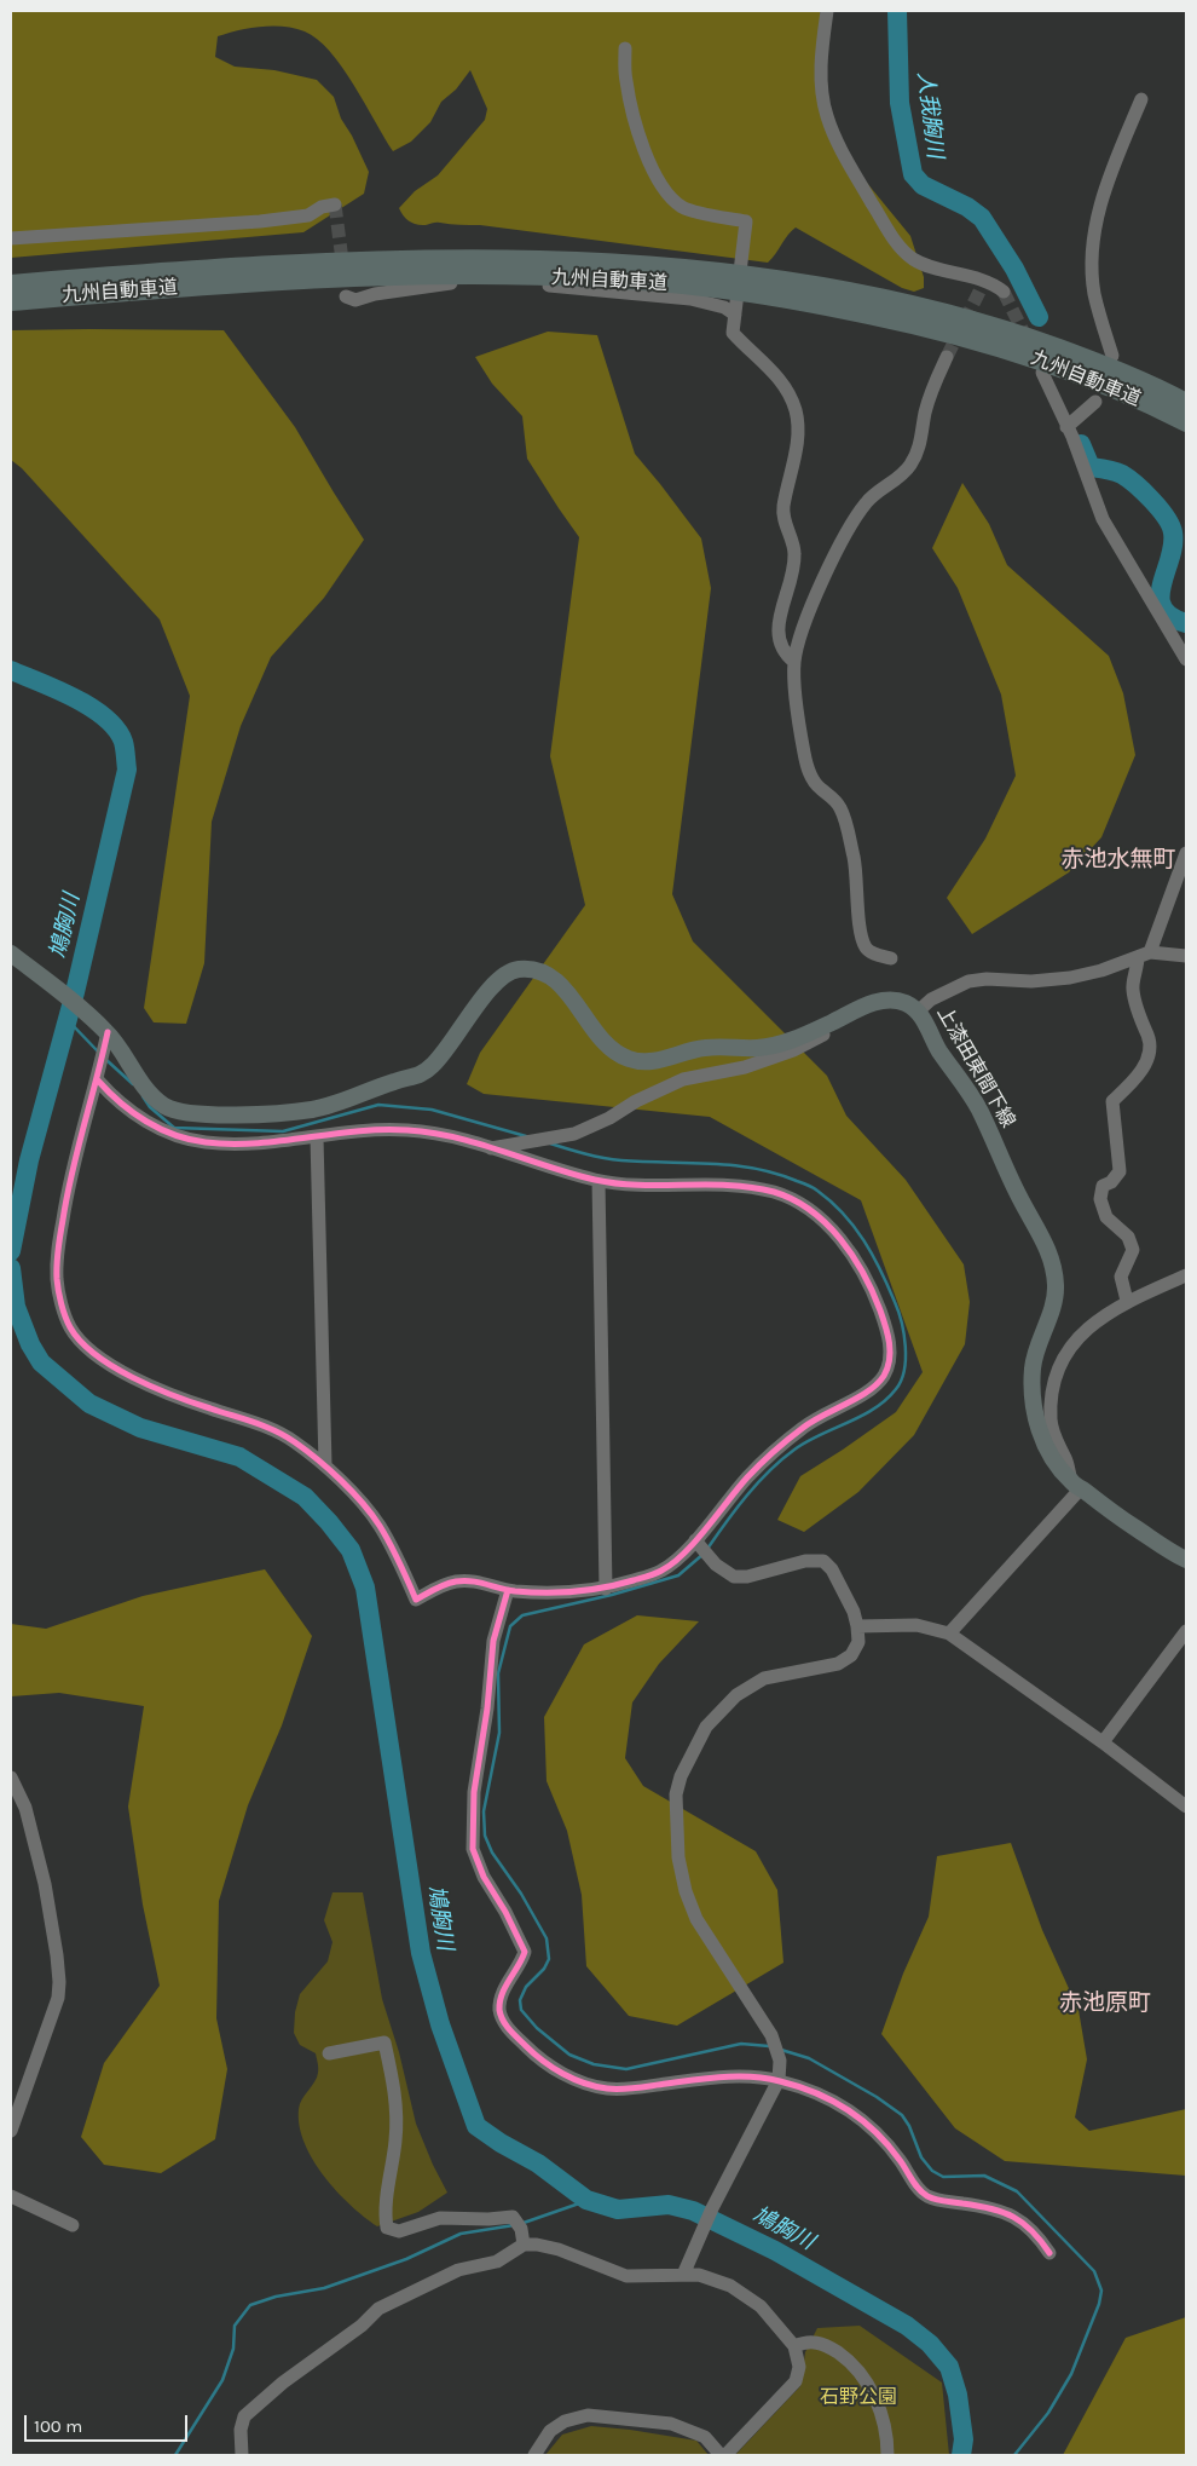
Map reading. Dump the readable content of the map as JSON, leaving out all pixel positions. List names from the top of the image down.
{
  "streets": {
    "highway": ["九州自動車道"],
    "main road": ["上漆田東間下線"]
  },
  "districts": ["赤池水無町", "赤池原町"],
  "water": ["人我胸川", "鳩胸川"],
  "parks": ["石野公園"],
  "scale_bar": "100 m"
}
